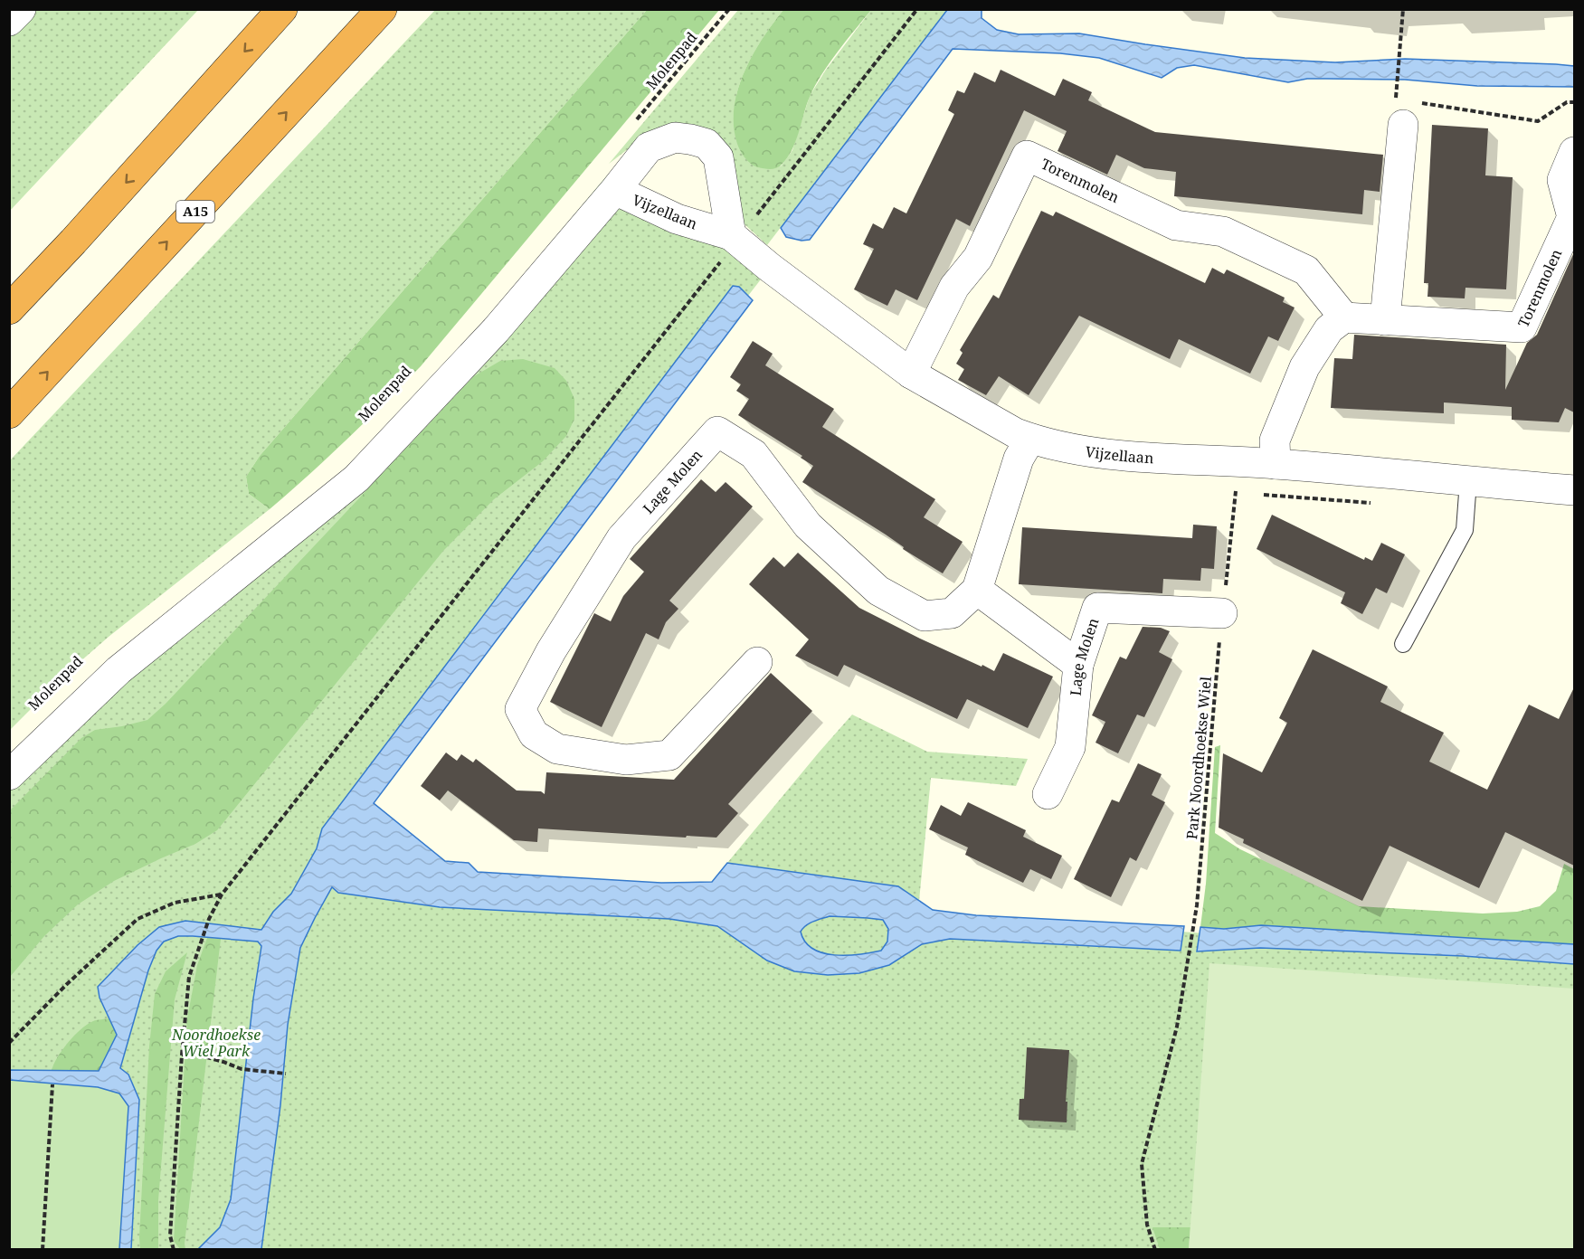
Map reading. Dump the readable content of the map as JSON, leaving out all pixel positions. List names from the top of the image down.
{
  "streets": {
    "highway": ["A15"],
    "street": ["Torenmolen", "Vijzellaan", "Lage Molen"],
    "path": ["Molenpad", "Park Noordhoekse Wiel"]
  },
  "crossings": [
    ["Torenmolen", "Vijzellaan"],
    ["Vijzellaan", "Lage Molen"],
    ["Lage Molen", "Park Noordhoekse Wiel"]
  ],
  "parks": ["Noordhoekse Wiel Park"]
}
